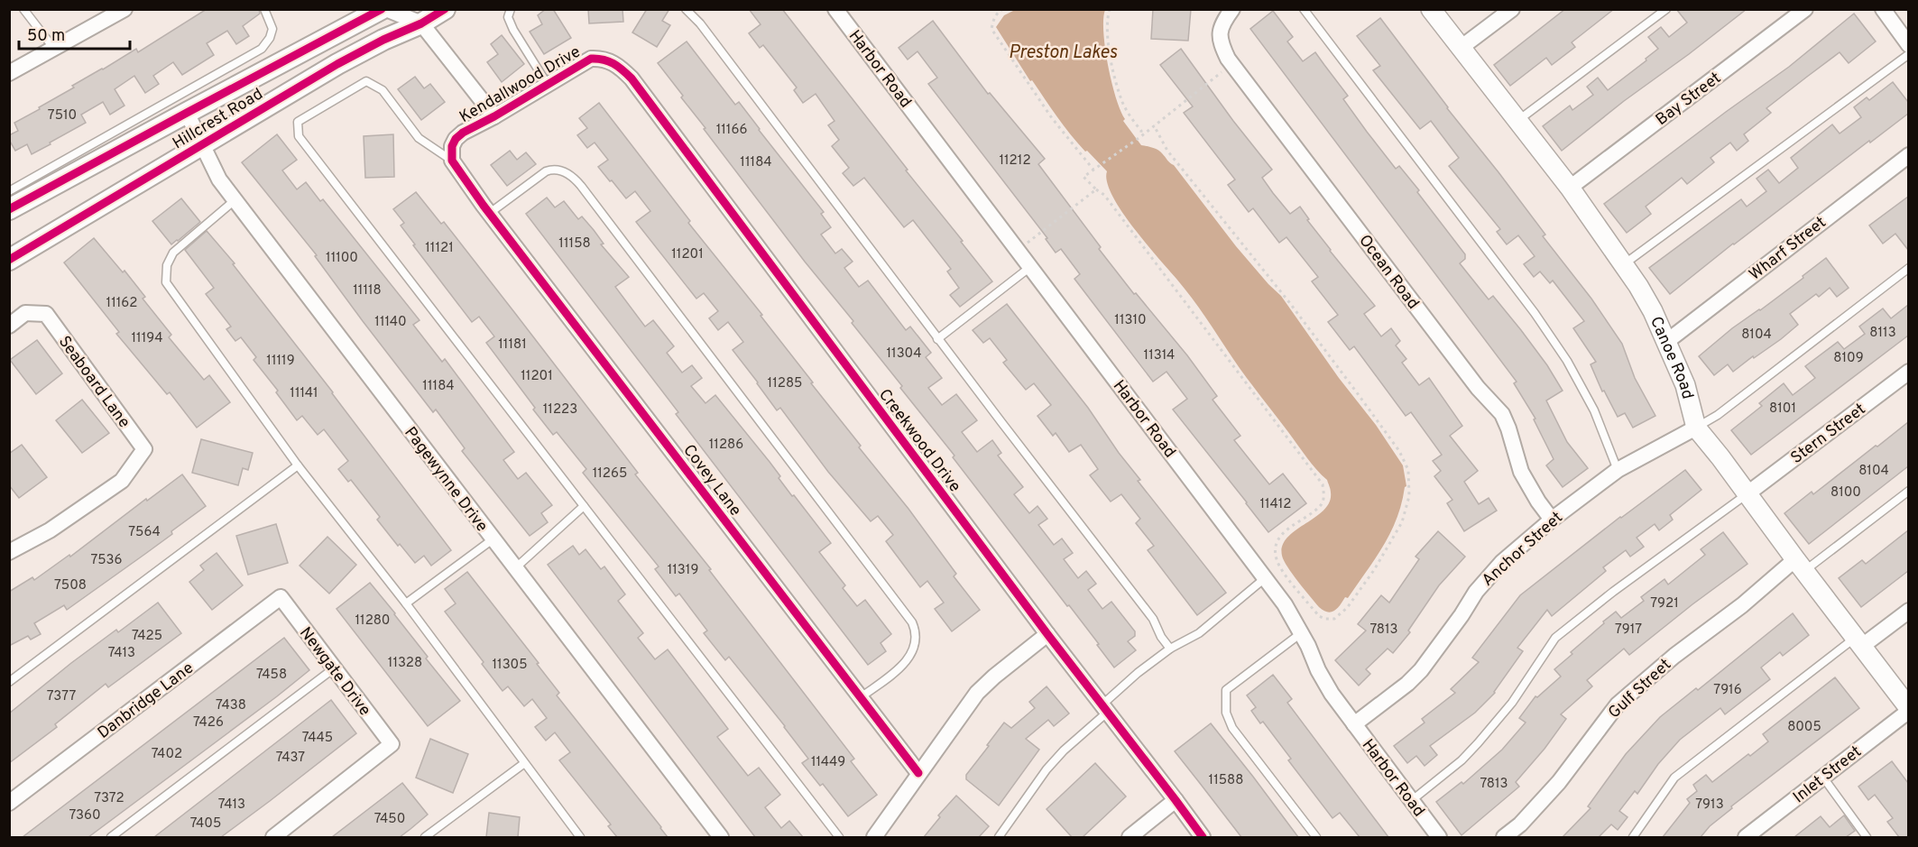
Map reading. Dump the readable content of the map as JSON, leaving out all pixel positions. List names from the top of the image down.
{
  "streets": {
    "main road": ["Hillcrest Road"],
    "street": [
      "Harbor Road",
      "Kendallwood Drive",
      "Bay Street",
      "Wharf Street",
      "Ocean Road",
      "Canoe Road",
      "Seaboard Lane",
      "Stern Street",
      "Creekwood Drive",
      "Pagewynne Drive",
      "Covey Lane",
      "Anchor Street",
      "Newgate Drive",
      "Gulf Street",
      "Danbridge Lane",
      "Inlet Street"
    ]
  },
  "crossings": [
    ["Harbor Road", "Anchor Street"],
    ["Kendallwood Drive", "Creekwood Drive"],
    ["Bay Street", "Canoe Road"],
    ["Hillcrest Road", "Pagewynne Drive"],
    ["Wharf Street", "Canoe Road"],
    ["Ocean Road", "Anchor Street"],
    ["Canoe Road", "Stern Street"],
    ["Canoe Road", "Anchor Street"],
    ["Canoe Road", "Gulf Street"],
    ["Canoe Road", "Inlet Street"],
    ["Newgate Drive", "Danbridge Lane"]
  ],
  "water": ["Preston Lakes"],
  "house_numbers": [
    "7510",
    "11166",
    "11212",
    "11184",
    "11158",
    "11121",
    "11201",
    "11100",
    "11118",
    "11162",
    "11310",
    "11140",
    "8113",
    "8104",
    "11194",
    "11181",
    "11304",
    "11314",
    "8109",
    "11119",
    "11201",
    "11285",
    "11184",
    "11141",
    "8101",
    "11223",
    "11286",
    "8104",
    "11265",
    "8100",
    "11412",
    "7564",
    "7536",
    "11319",
    "7508",
    "7921",
    "11280",
    "7813",
    "7917",
    "7425",
    "7413",
    "11328",
    "11305",
    "7458",
    "7916",
    "7377",
    "7438",
    "7426",
    "8005",
    "7445",
    "7402",
    "7437",
    "11449",
    "11588",
    "7813",
    "7372",
    "7413",
    "7913",
    "7360",
    "7450",
    "7405"
  ],
  "scale_bar": "50 m"
}
